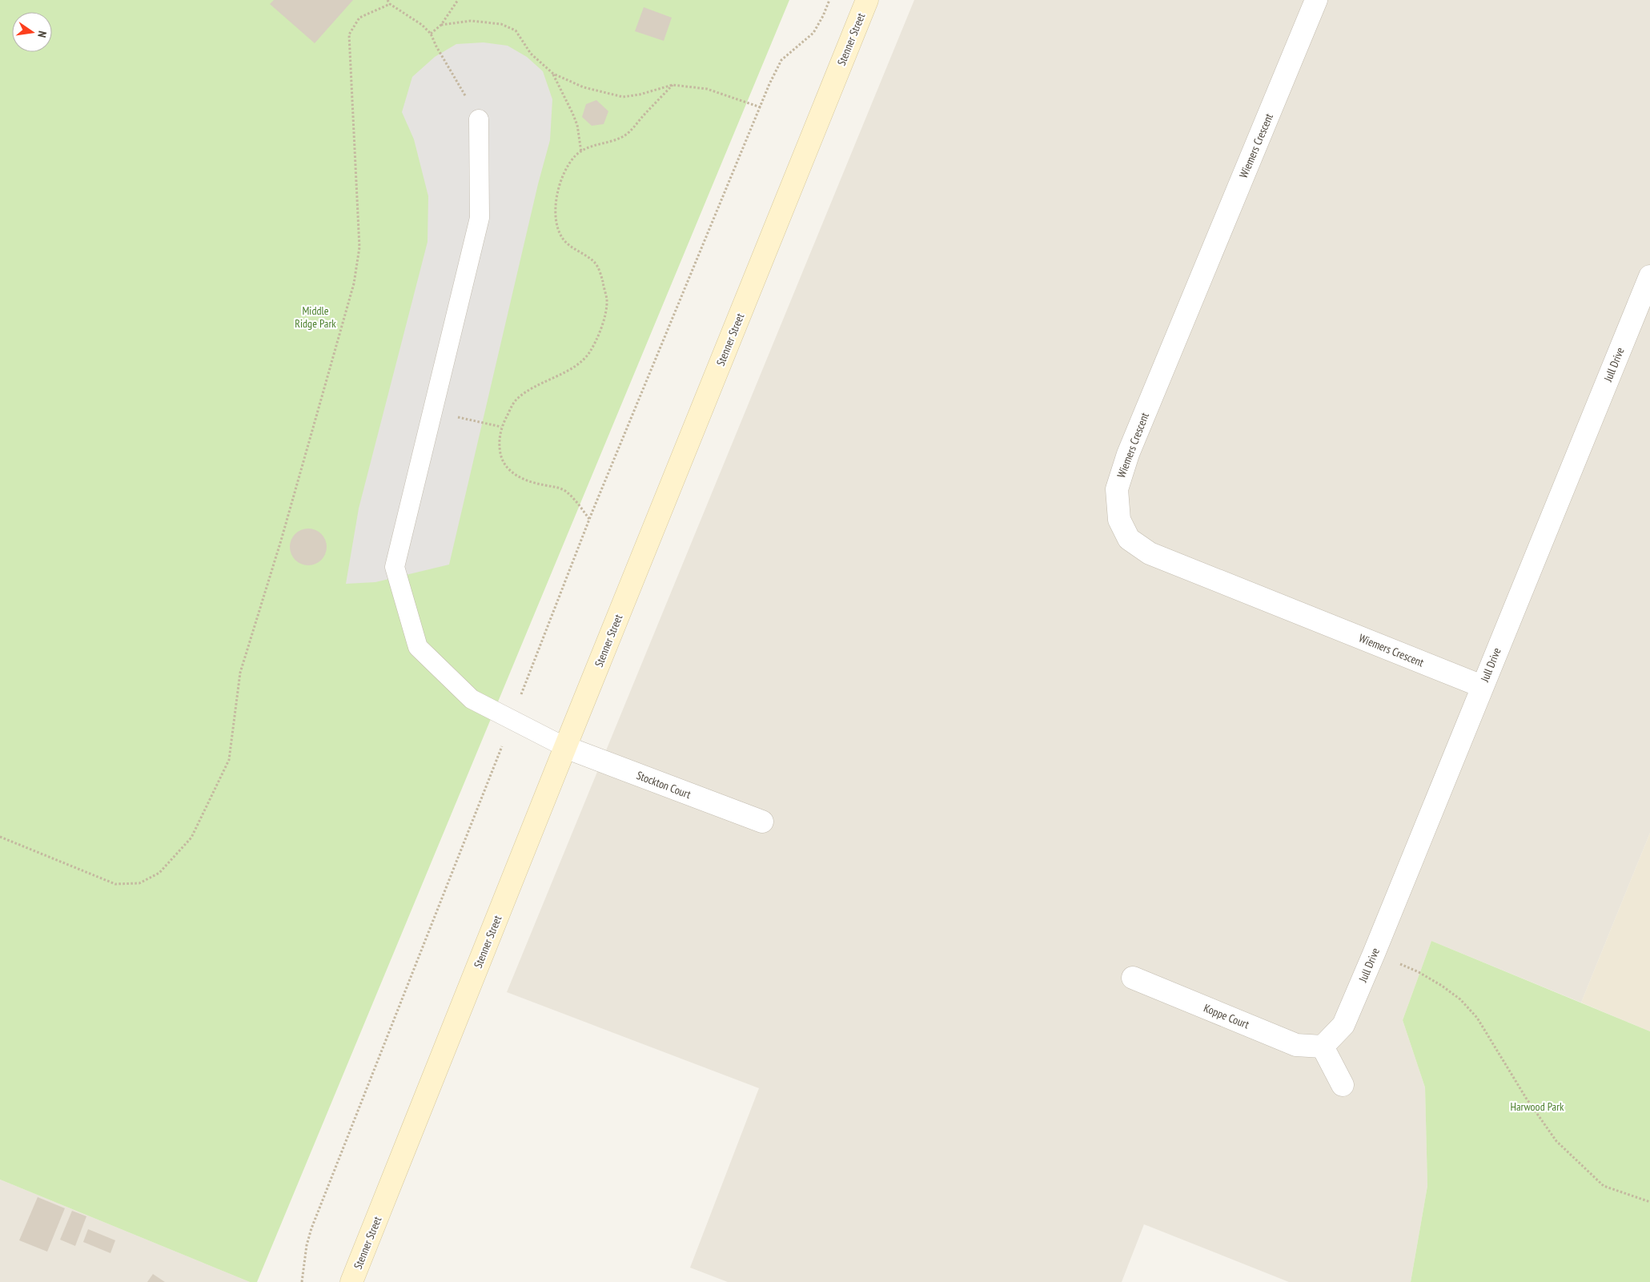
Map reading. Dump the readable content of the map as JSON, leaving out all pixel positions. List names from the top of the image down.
{
  "streets": {
    "main road": ["Stenner Street"],
    "street": [
      "Wiemers Crescent",
      "Jull Drive",
      "Stockton Court",
      "Koppe Court"
    ]
  },
  "crossings": [
    ["Stenner Street", "Stockton Court"],
    ["Wiemers Crescent", "Jull Drive"],
    ["Jull Drive", "Koppe Court"]
  ],
  "parks": ["Middle Ridge Park", "Harwood Park"],
  "north": "right"
}
